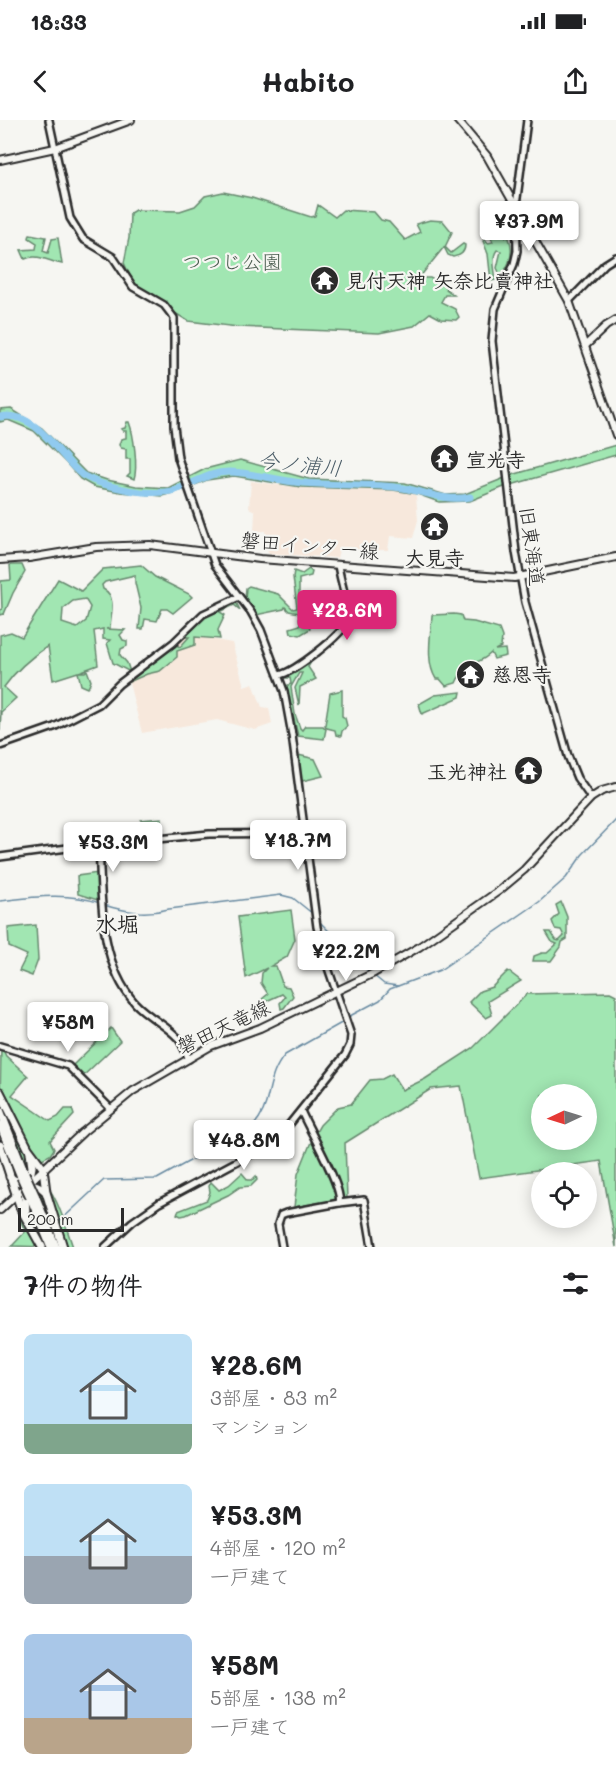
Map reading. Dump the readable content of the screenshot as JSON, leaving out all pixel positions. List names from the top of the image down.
{
  "streets": {
    "main road": ["磐田インター線", "磐田天竜線"],
    "street": ["旧東海道"]
  },
  "crossings": [
    ["磐田インター線", "旧東海道"],
    ["旧東海道", "磐田天竜線"]
  ],
  "districts": ["水堀"],
  "water": ["今ノ浦川"],
  "parks": ["つつじ公園"],
  "places": {
    "temple": [
      "見付天神 矢奈比賣神社",
      "宣光寺",
      "大見寺",
      "慈恩寺",
      "玉光神社"
    ]
  },
  "scale_bar": "200 m",
  "north": "left",
  "page": {
    "status": "18:33",
    "header": "Habito",
    "price": [
      "¥37.9M",
      "¥28.6M",
      "¥18.7M",
      "¥53.3M",
      "¥22.2M",
      "¥58M",
      "¥48.8M"
    ],
    "scale": "200 m",
    "heading": "7件の物件",
    "list": [
      {
        "name": "¥28.6M",
        "note": "3部屋 · 83 m² · マンション"
      },
      {
        "name": "¥53.3M",
        "note": "4部屋 · 120 m² · 一戸建て"
      },
      {
        "name": "¥58M",
        "note": "5部屋 · 138 m² · 一戸建て"
      }
    ]
  }
}
